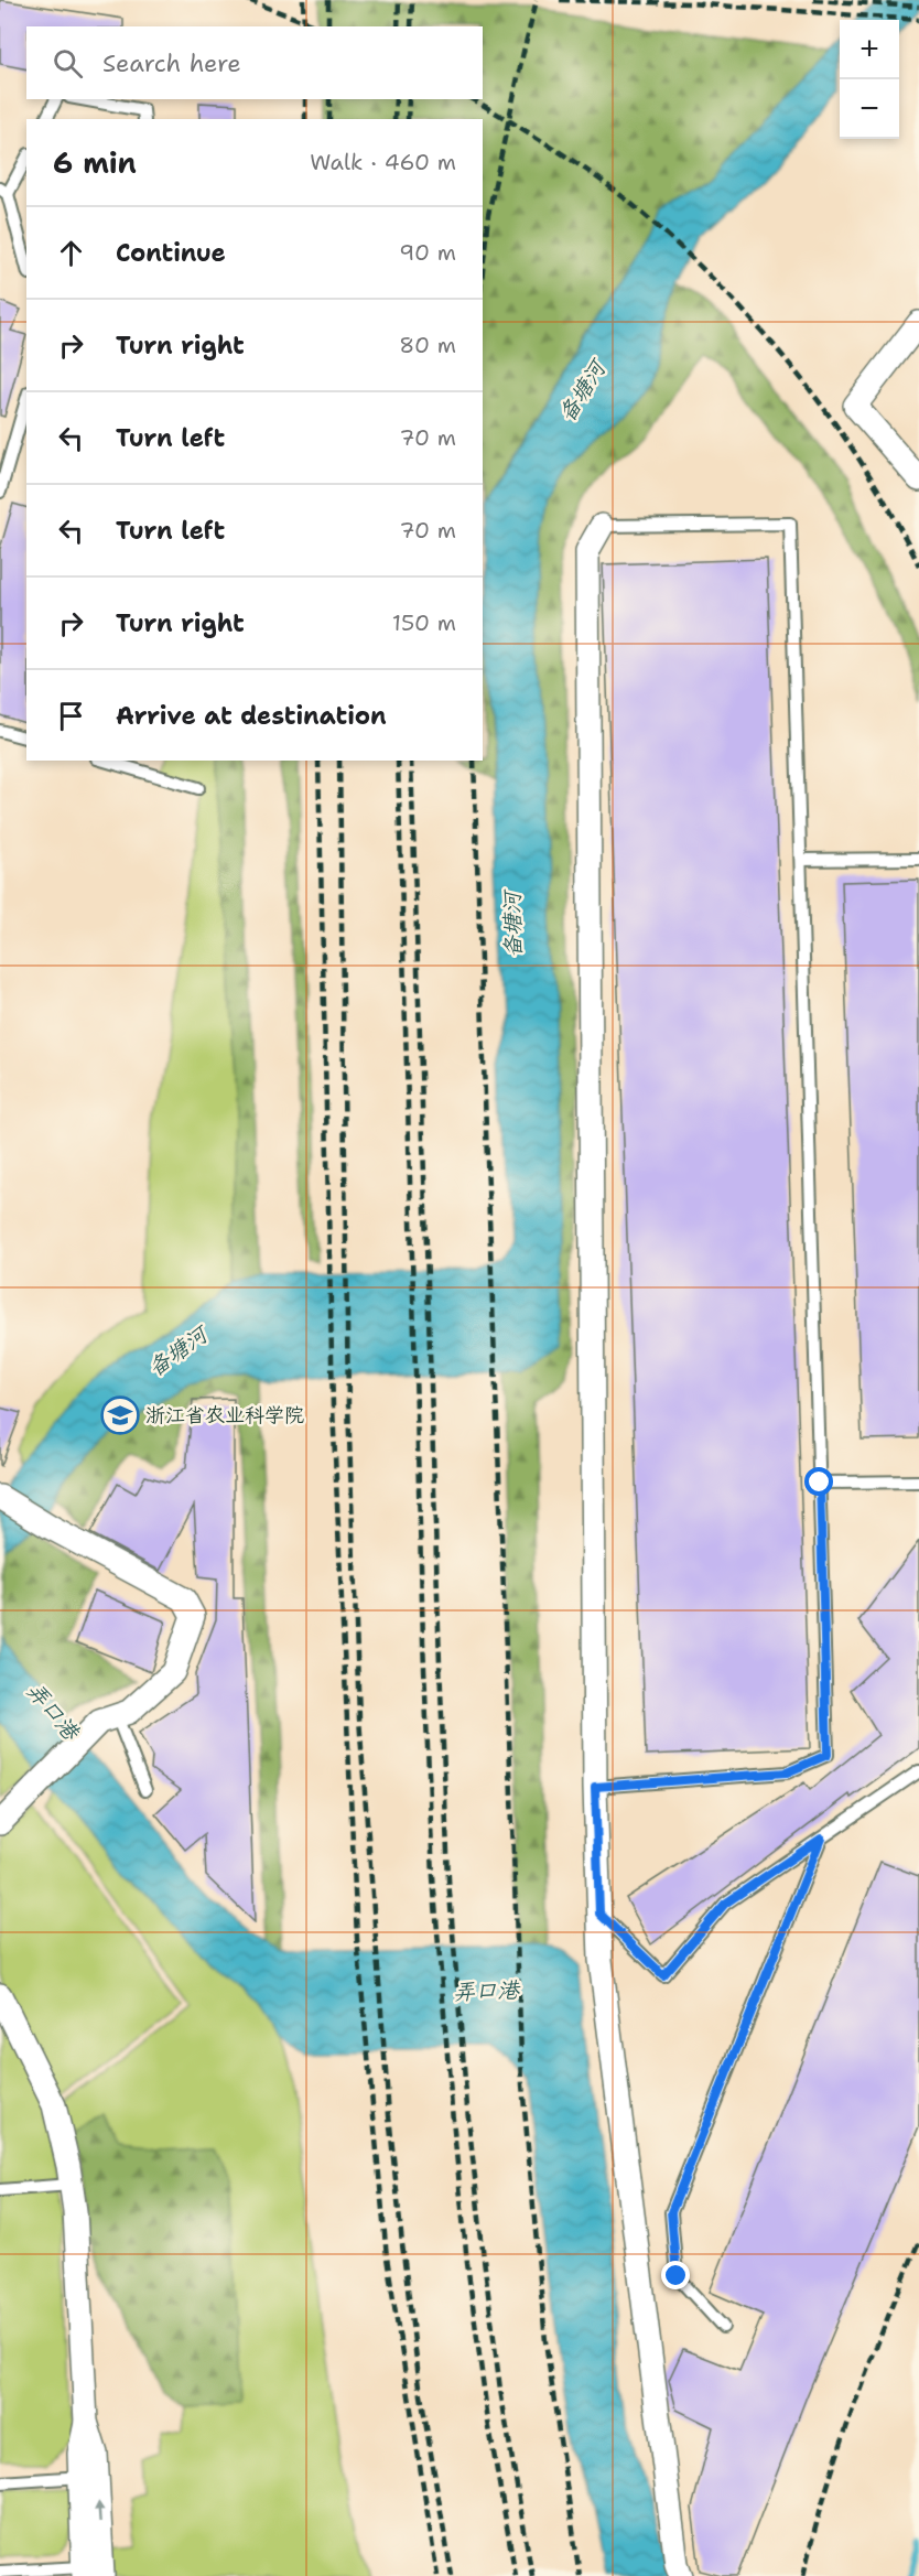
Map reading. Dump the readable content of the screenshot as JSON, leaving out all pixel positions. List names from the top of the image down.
{
  "water": ["备塘河", "弄口港"],
  "places": {
    "school or university": ["浙江省农业科学院"]
  },
  "page": {
    "map_buttons": ["+", "−"],
    "search": "Search here",
    "heading": ["6 min", "Walk · 460 m"],
    "list": [
      ["Continue", "90 m"],
      ["Turn right", "80 m"],
      ["Turn left", "70 m"],
      ["Turn left", "70 m"],
      ["Turn right", "150 m"],
      "Arrive at destination"
    ]
  }
}
